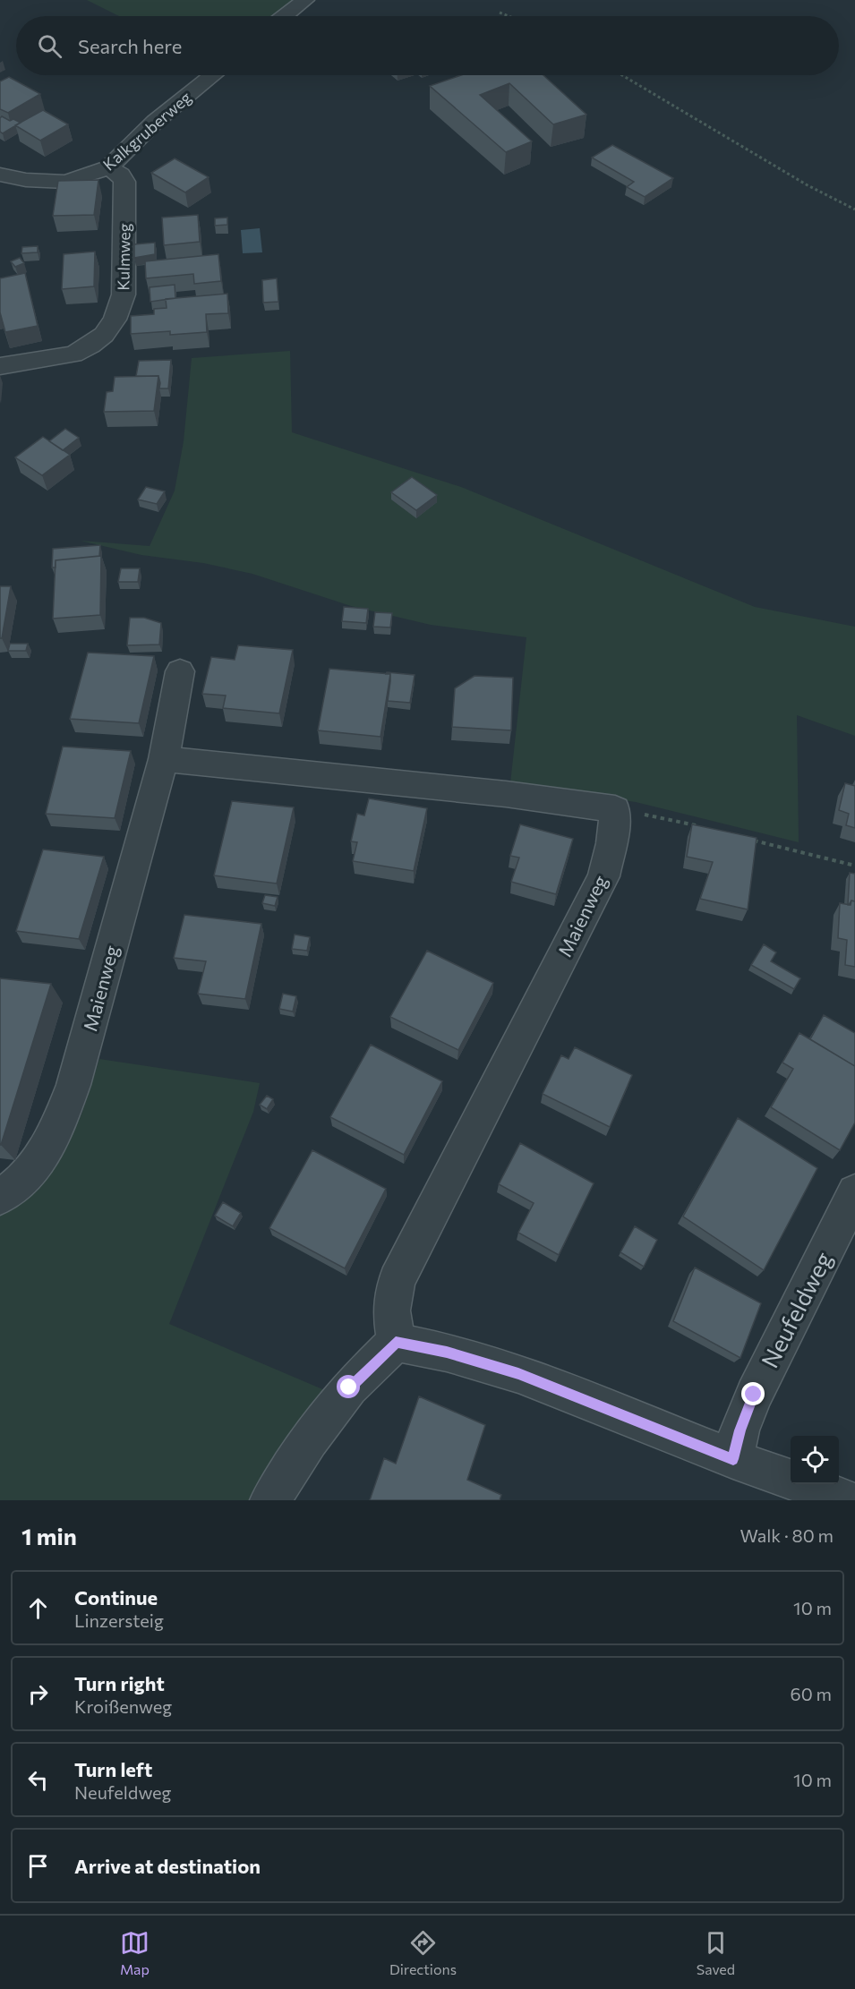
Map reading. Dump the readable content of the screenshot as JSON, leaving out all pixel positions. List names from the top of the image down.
{
  "streets": {
    "street": [
      "Kalkgruberweg",
      "Kulmweg",
      "Maienweg",
      "Neufeldweg"
    ]
  },
  "crossings": [
    ["Kalkgruberweg", "Kulmweg"]
  ],
  "page": {
    "search": "Search here",
    "heading": ["1 min", "Walk · 80 m"],
    "list": [
      ["Continue", "Linzersteig", "10 m"],
      ["Turn right", "Kroißenweg", "60 m"],
      ["Turn left", "Neufeldweg", "10 m"],
      "Arrive at destination"
    ],
    "nav": ["Map", "Directions", "Saved"]
  }
}
